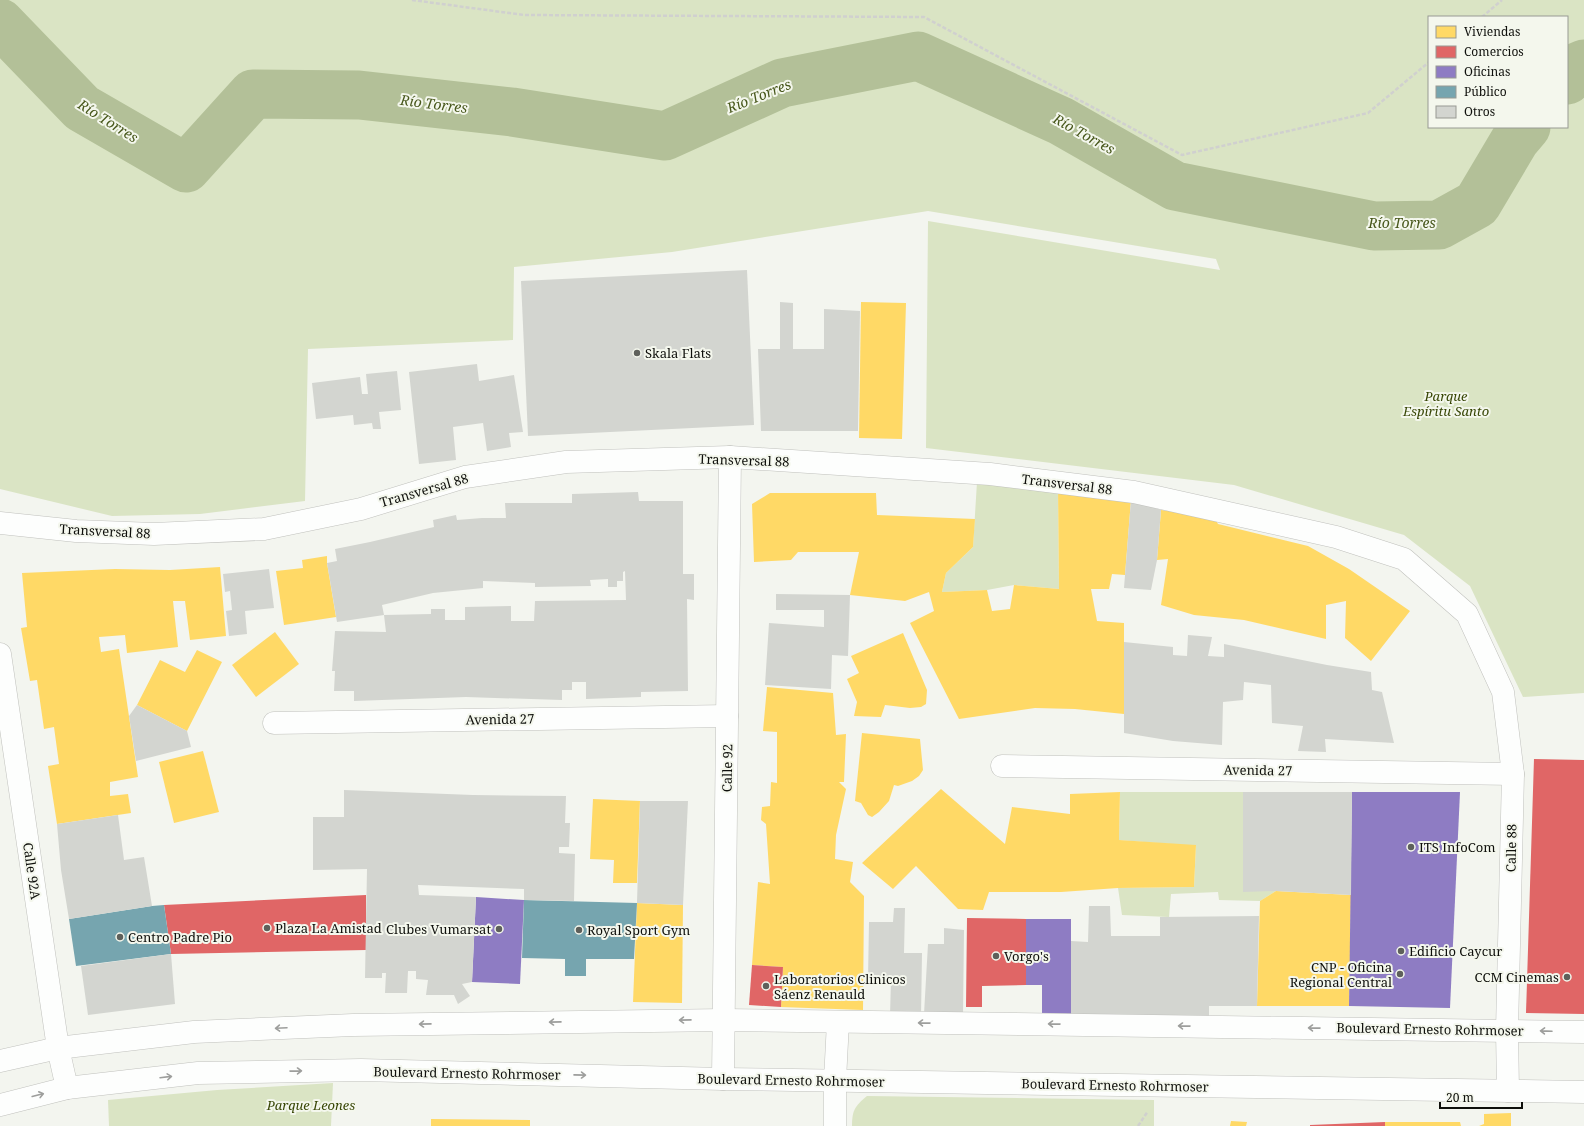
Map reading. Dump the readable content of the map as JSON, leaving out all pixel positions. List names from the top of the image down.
{
  "streets": {
    "street": [
      "Transversal 88",
      "Avenida 27",
      "Calle 92",
      "Calle 88",
      "Calle 92A",
      "Boulevard Ernesto Rohrmoser"
    ]
  },
  "crossings": [
    ["Transversal 88", "Calle 92"],
    ["Transversal 88", "Calle 88"],
    ["Avenida 27", "Calle 92"],
    ["Avenida 27", "Calle 88"],
    ["Calle 92", "Boulevard Ernesto Rohrmoser"],
    ["Calle 88", "Boulevard Ernesto Rohrmoser"],
    ["Calle 92A", "Boulevard Ernesto Rohrmoser"]
  ],
  "water": ["Río Torres"],
  "parks": ["Parque Espíritu Santo", "Parque Leones"],
  "places": [
    "Skala Flats",
    "ITS InfoCom",
    "Plaza La Amistad",
    "Clubes Vumarsat",
    "Royal Sport Gym",
    "Centro Padre Pio",
    "Edificio Caycur",
    "Vorgo's",
    "CNP - Oficina Regional Central",
    "CCM Cinemas",
    "Laboratorios Clinicos Sáenz Renauld"
  ],
  "legend": [
    "Viviendas",
    "Comercios",
    "Oficinas",
    "Público",
    "Otros"
  ],
  "scale_bar": "20 m"
}
